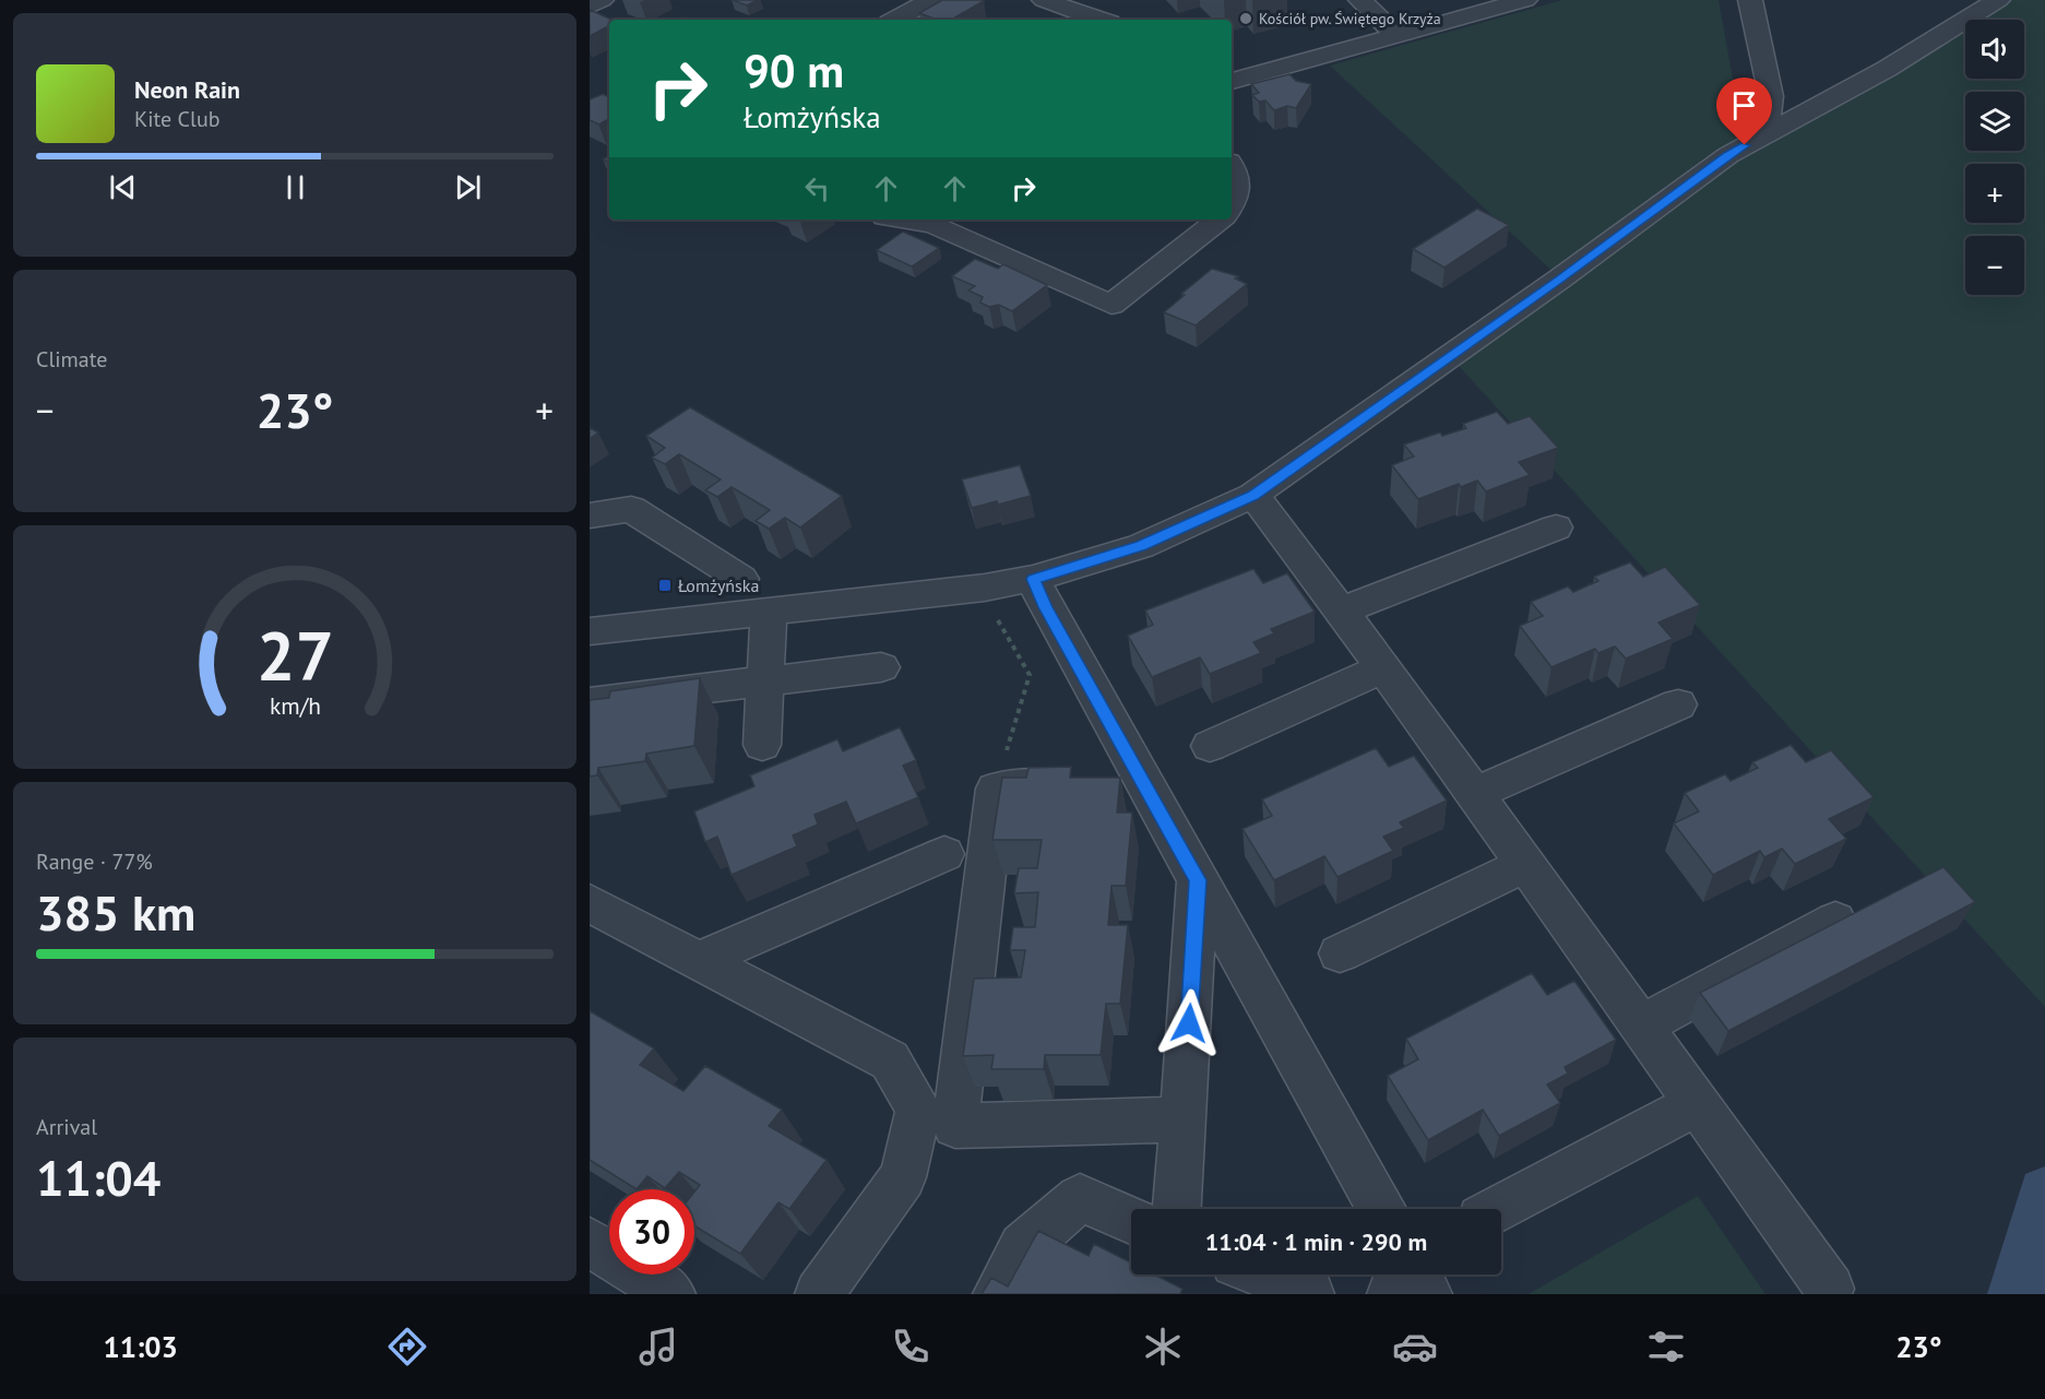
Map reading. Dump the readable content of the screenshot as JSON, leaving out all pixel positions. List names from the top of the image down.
{
  "places": {
    "other": ["Kościół pw. Świętego Krzyża"],
    "transit": ["Łomżyńska"]
  },
  "page": {
    "map_buttons": ["+", "−"],
    "turn": ["90 m", "Łomżyńska"],
    "song": ["Neon Rain", "Kite Club"],
    "tile": [
      "Climate",
      ["Range · 77%", "385 km"],
      ["Arrival", "11:04"]
    ],
    "heat": ["−", "23°", "+"],
    "limit": "30",
    "trip": "11:04 · 1 min · 290 m",
    "tabs": ["11:03", "23°"],
    "gauge": ["27", "km/h"]
  }
}
